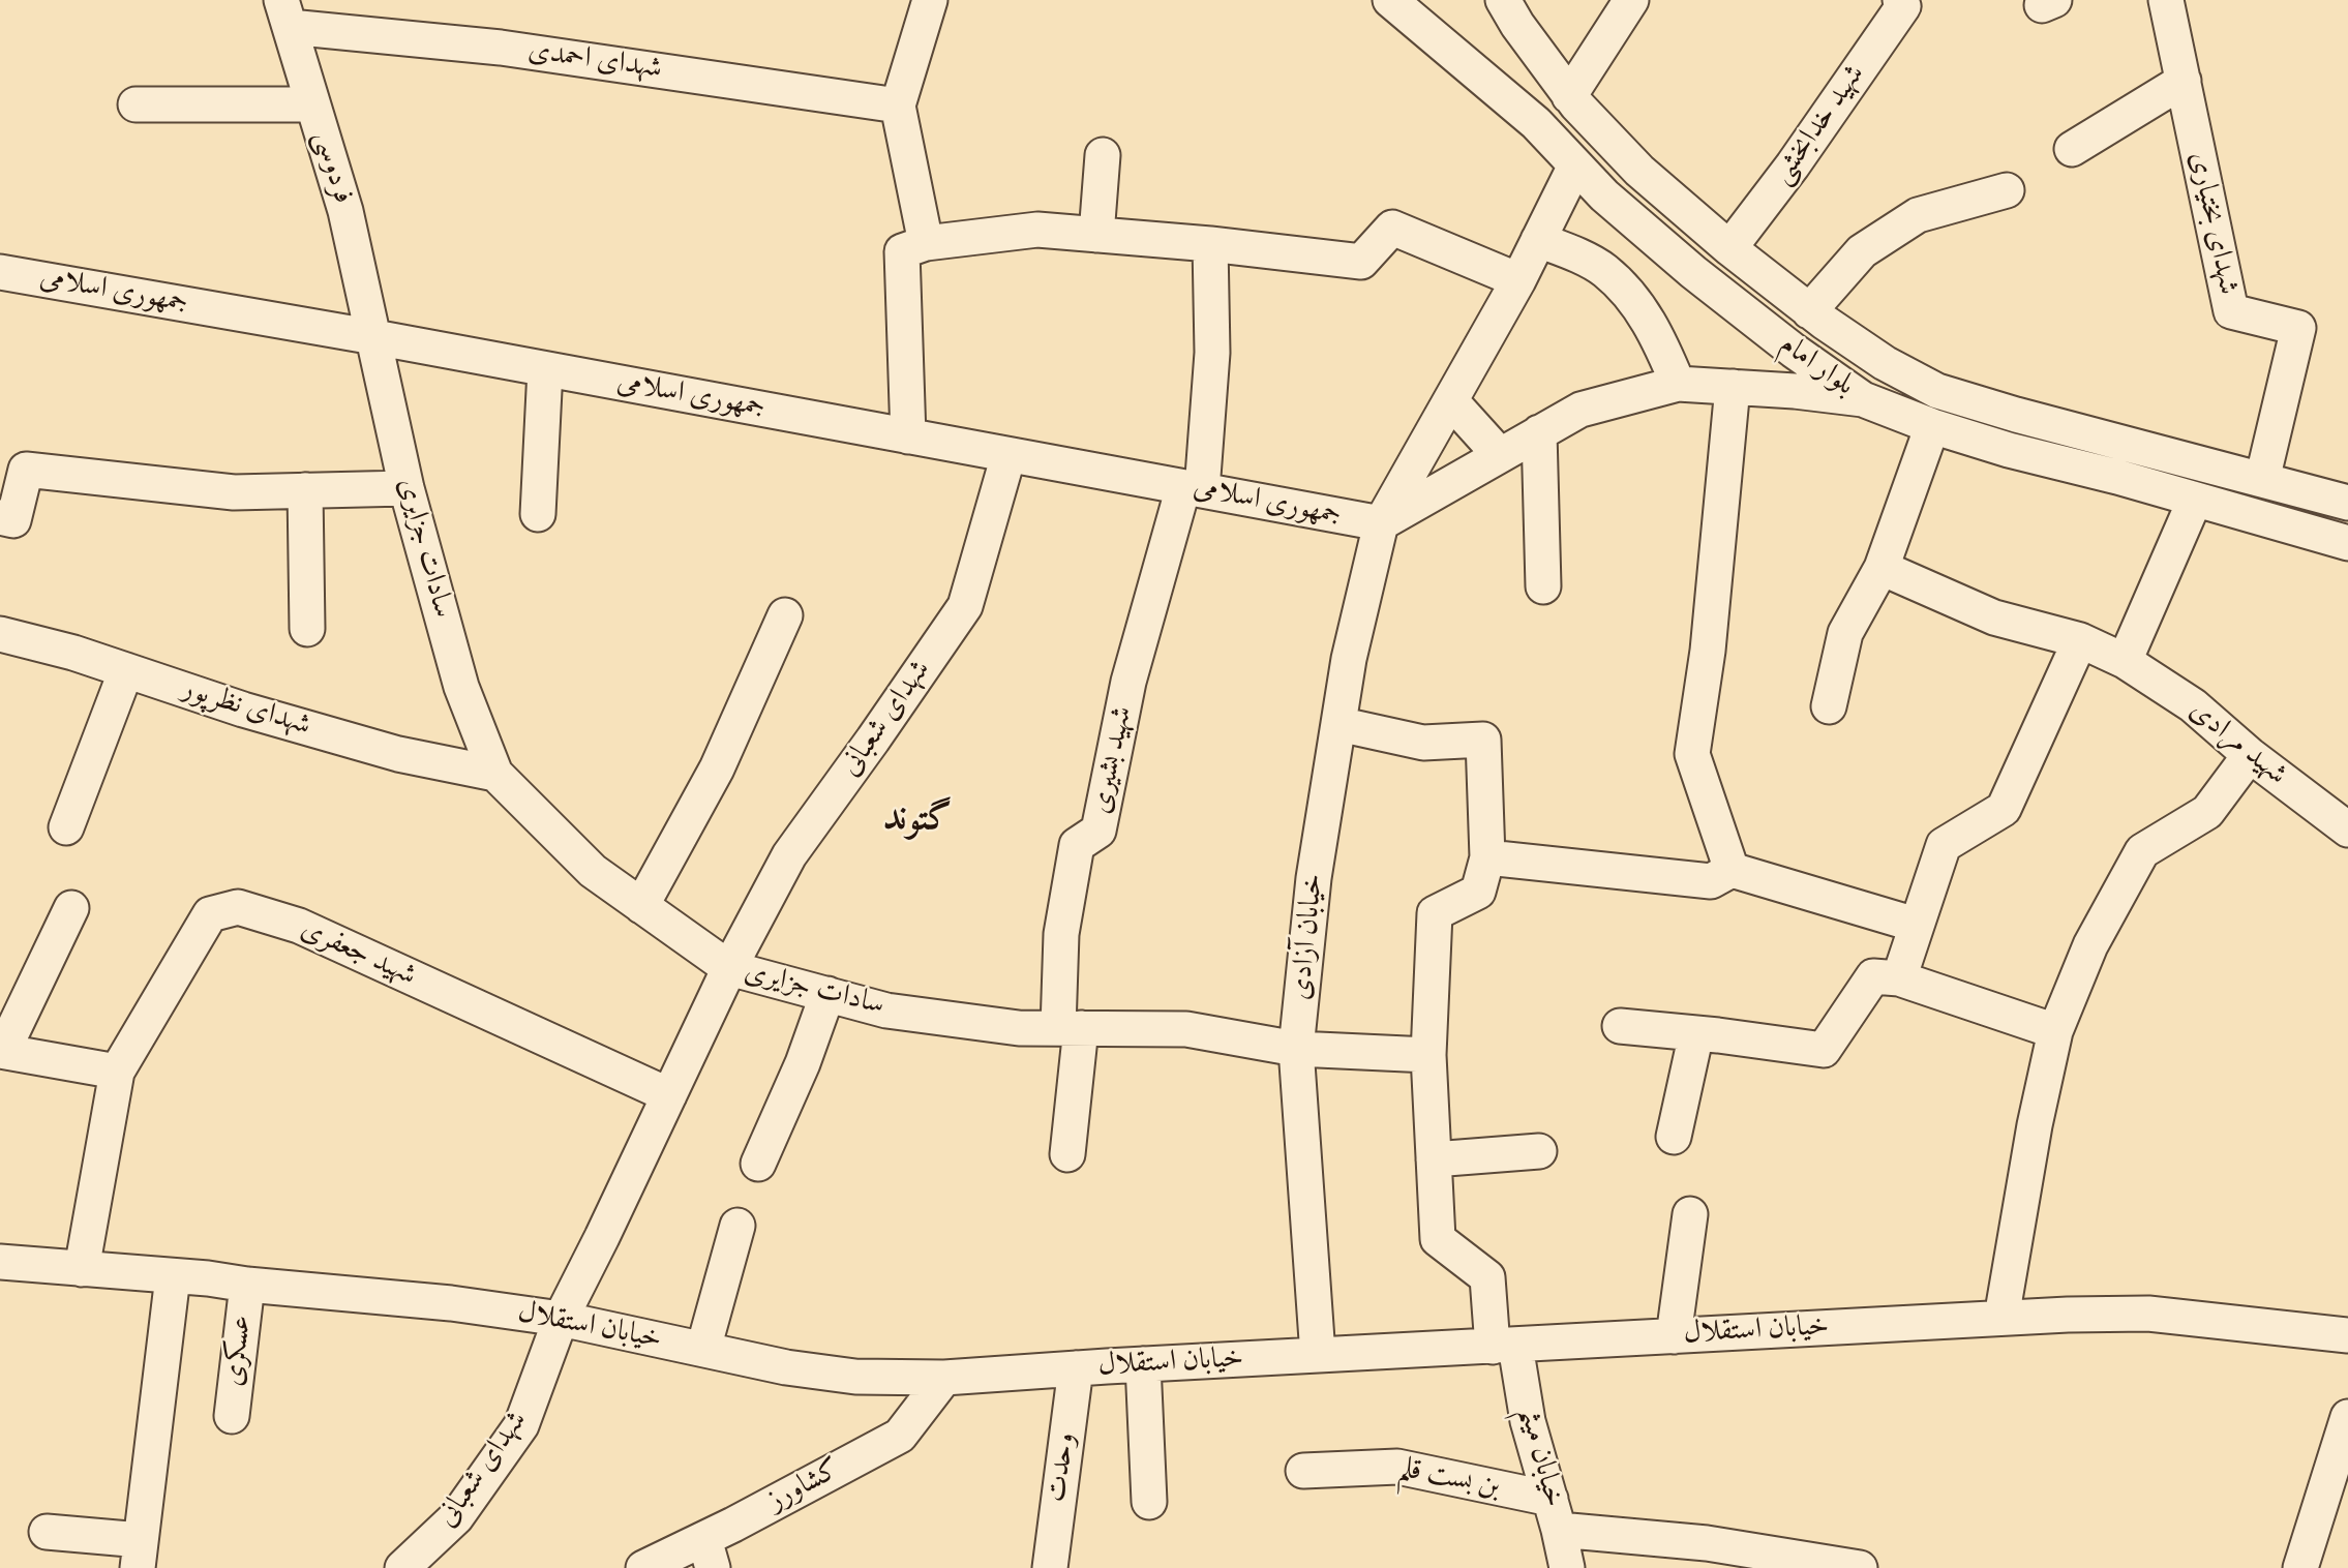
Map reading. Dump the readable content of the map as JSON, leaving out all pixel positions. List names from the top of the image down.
{
  "streets": {
    "street": [
      "شهدای احمدی",
      "شهید خدابخشی",
      "فردوسی",
      "شهدای بختیاری",
      "جمهوری اسلامی",
      "بلوار امام",
      "سادات جزایری",
      "شهدای نظرپور",
      "شهدای شعبانی",
      "شهید مرادی",
      "شهید بشیری",
      "خیابان آزادی",
      "شهید جعفری",
      "خیابان استقلال",
      "عسکری",
      "خیابان میثم",
      "وحدت",
      "بن بست قلم",
      "کشاورز"
    ]
  },
  "crossings": [
    ["شهدای احمدی", "فردوسی"],
    ["شهید خدابخشی", "بلوار امام"],
    ["فردوسی", "جمهوری اسلامی"],
    ["فردوسی", "سادات جزایری"],
    ["شهدای بختیاری", "بلوار امام"],
    ["جمهوری اسلامی", "بلوار امام"],
    ["جمهوری اسلامی", "سادات جزایری"],
    ["جمهوری اسلامی", "شهدای شعبانی"],
    ["جمهوری اسلامی", "شهید بشیری"],
    ["جمهوری اسلامی", "خیابان آزادی"],
    ["سادات جزایری", "شهدای نظرپور"],
    ["سادات جزایری", "شهدای شعبانی"],
    ["سادات جزایری", "شهید بشیری"],
    ["سادات جزایری", "خیابان آزادی"],
    ["سادات جزایری", "خیابان میثم"],
    ["شهدای شعبانی", "شهید جعفری"],
    ["شهدای شعبانی", "خیابان استقلال"],
    ["خیابان آزادی", "خیابان استقلال"],
    ["خیابان استقلال", "عسکری"],
    ["خیابان استقلال", "خیابان میثم"],
    ["خیابان استقلال", "وحدت"],
    ["خیابان استقلال", "کشاورز"],
    ["خیابان میثم", "بن بست قلم"]
  ],
  "districts": ["گتوند"]
}
